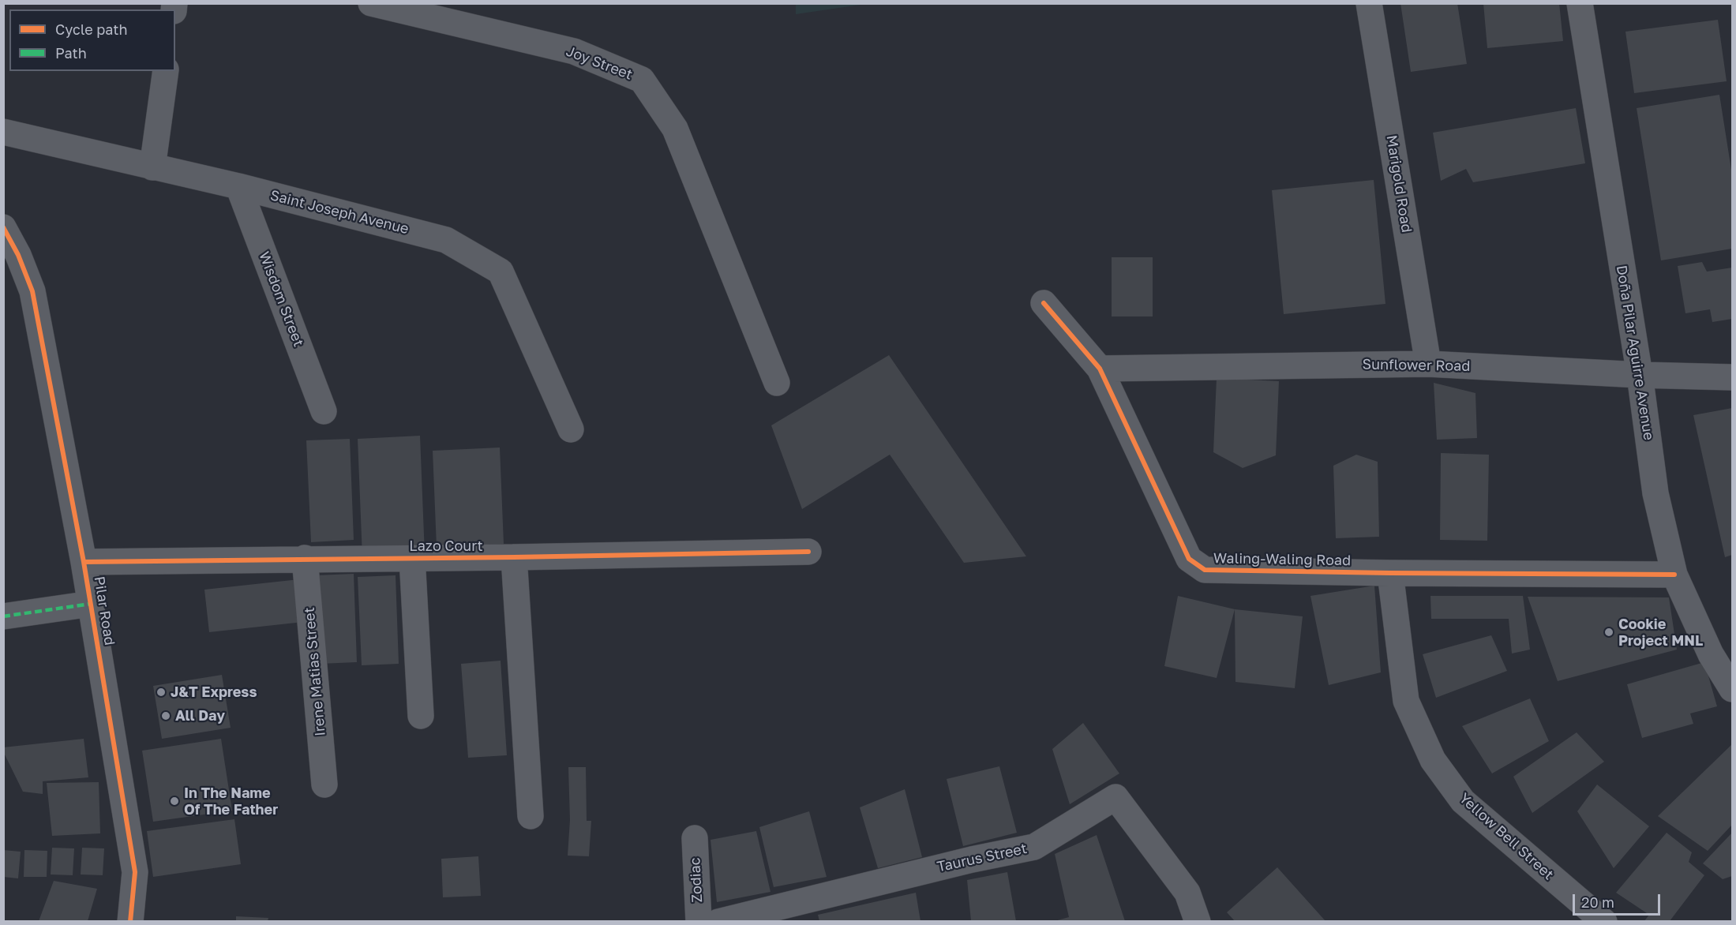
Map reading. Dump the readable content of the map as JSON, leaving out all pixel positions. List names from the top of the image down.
{
  "streets": {
    "street": [
      "Joy Street",
      "Marigold Road",
      "Saint Joseph Avenue",
      "Wisdom Street",
      "Doña Pilar Aguirre Avenue",
      "Sunflower Road",
      "Lazo Court",
      "Waling-Waling Road",
      "Pilar Road",
      "Irene Matias Street",
      "Yellow Bell Street",
      "Taurus Street",
      "Zodiac"
    ]
  },
  "crossings": [
    ["Marigold Road", "Sunflower Road"],
    ["Saint Joseph Avenue", "Wisdom Street"],
    ["Doña Pilar Aguirre Avenue", "Sunflower Road"],
    ["Doña Pilar Aguirre Avenue", "Waling-Waling Road"],
    ["Sunflower Road", "Waling-Waling Road"],
    ["Lazo Court", "Pilar Road"],
    ["Lazo Court", "Irene Matias Street"],
    ["Waling-Waling Road", "Yellow Bell Street"]
  ],
  "places": [
    "Cookie Project MNL",
    "J&T Express",
    "All Day",
    "In The Name Of The Father"
  ],
  "legend": ["Cycle path", "Path"],
  "scale_bar": "20 m"
}
